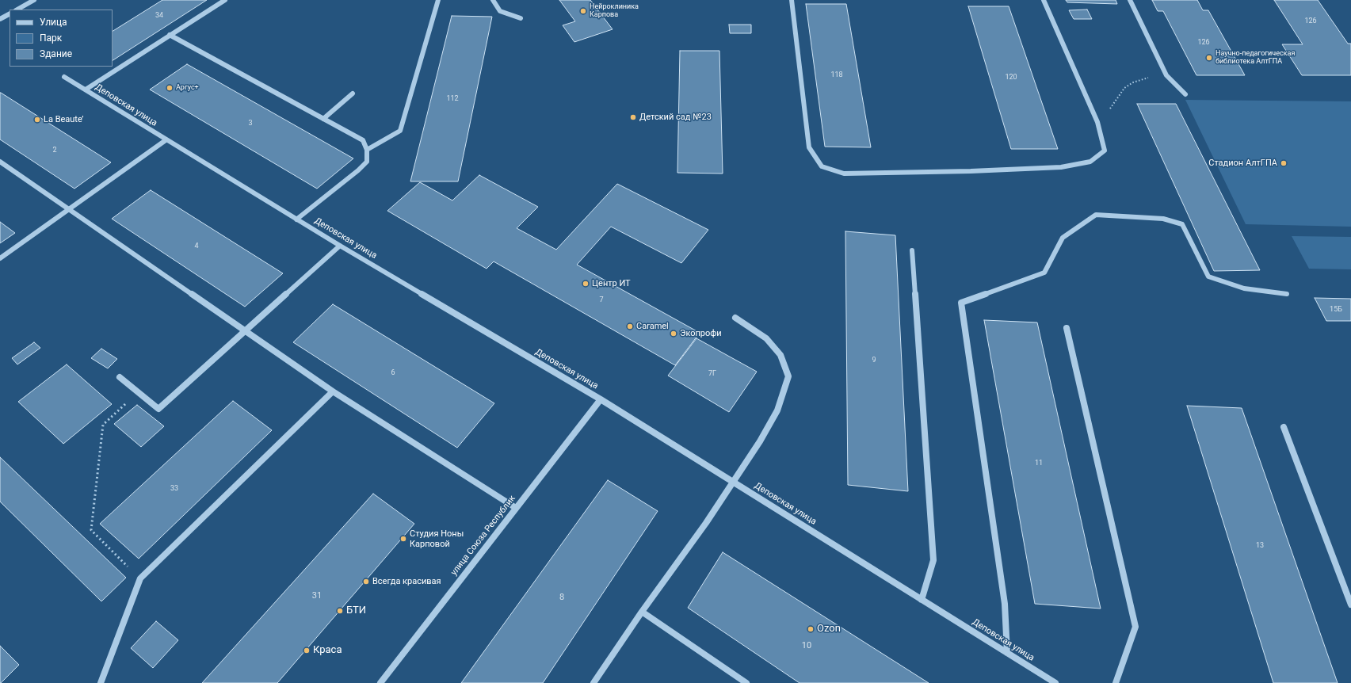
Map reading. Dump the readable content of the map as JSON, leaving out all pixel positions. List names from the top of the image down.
{
  "streets": {
    "street": ["Деповская улица", "улица Союза Республик"]
  },
  "crossings": [
    ["Деповская улица", "улица Союза Республик"]
  ],
  "places": [
    "Нейроклиника Карпова",
    "Научно-педагогическая библиотека АлтГПА",
    "Аргус+",
    "Детский сад №23",
    "La Beaute’",
    "Стадион АлтГПА",
    "Центр ИТ",
    "Caramel",
    "Экопрофи",
    "Студия Ноны Карповой",
    "Всегда красивая",
    "БТИ",
    "Ozon",
    "Краса"
  ],
  "house_numbers": [
    "34",
    "126",
    "126",
    "118",
    "120",
    "112",
    "3",
    "2",
    "4",
    "7",
    "15Б",
    "9",
    "6",
    "7Г",
    "11",
    "33",
    "13",
    "31",
    "8",
    "10"
  ],
  "legend": ["Улица", "Парк", "Здание"]
}
